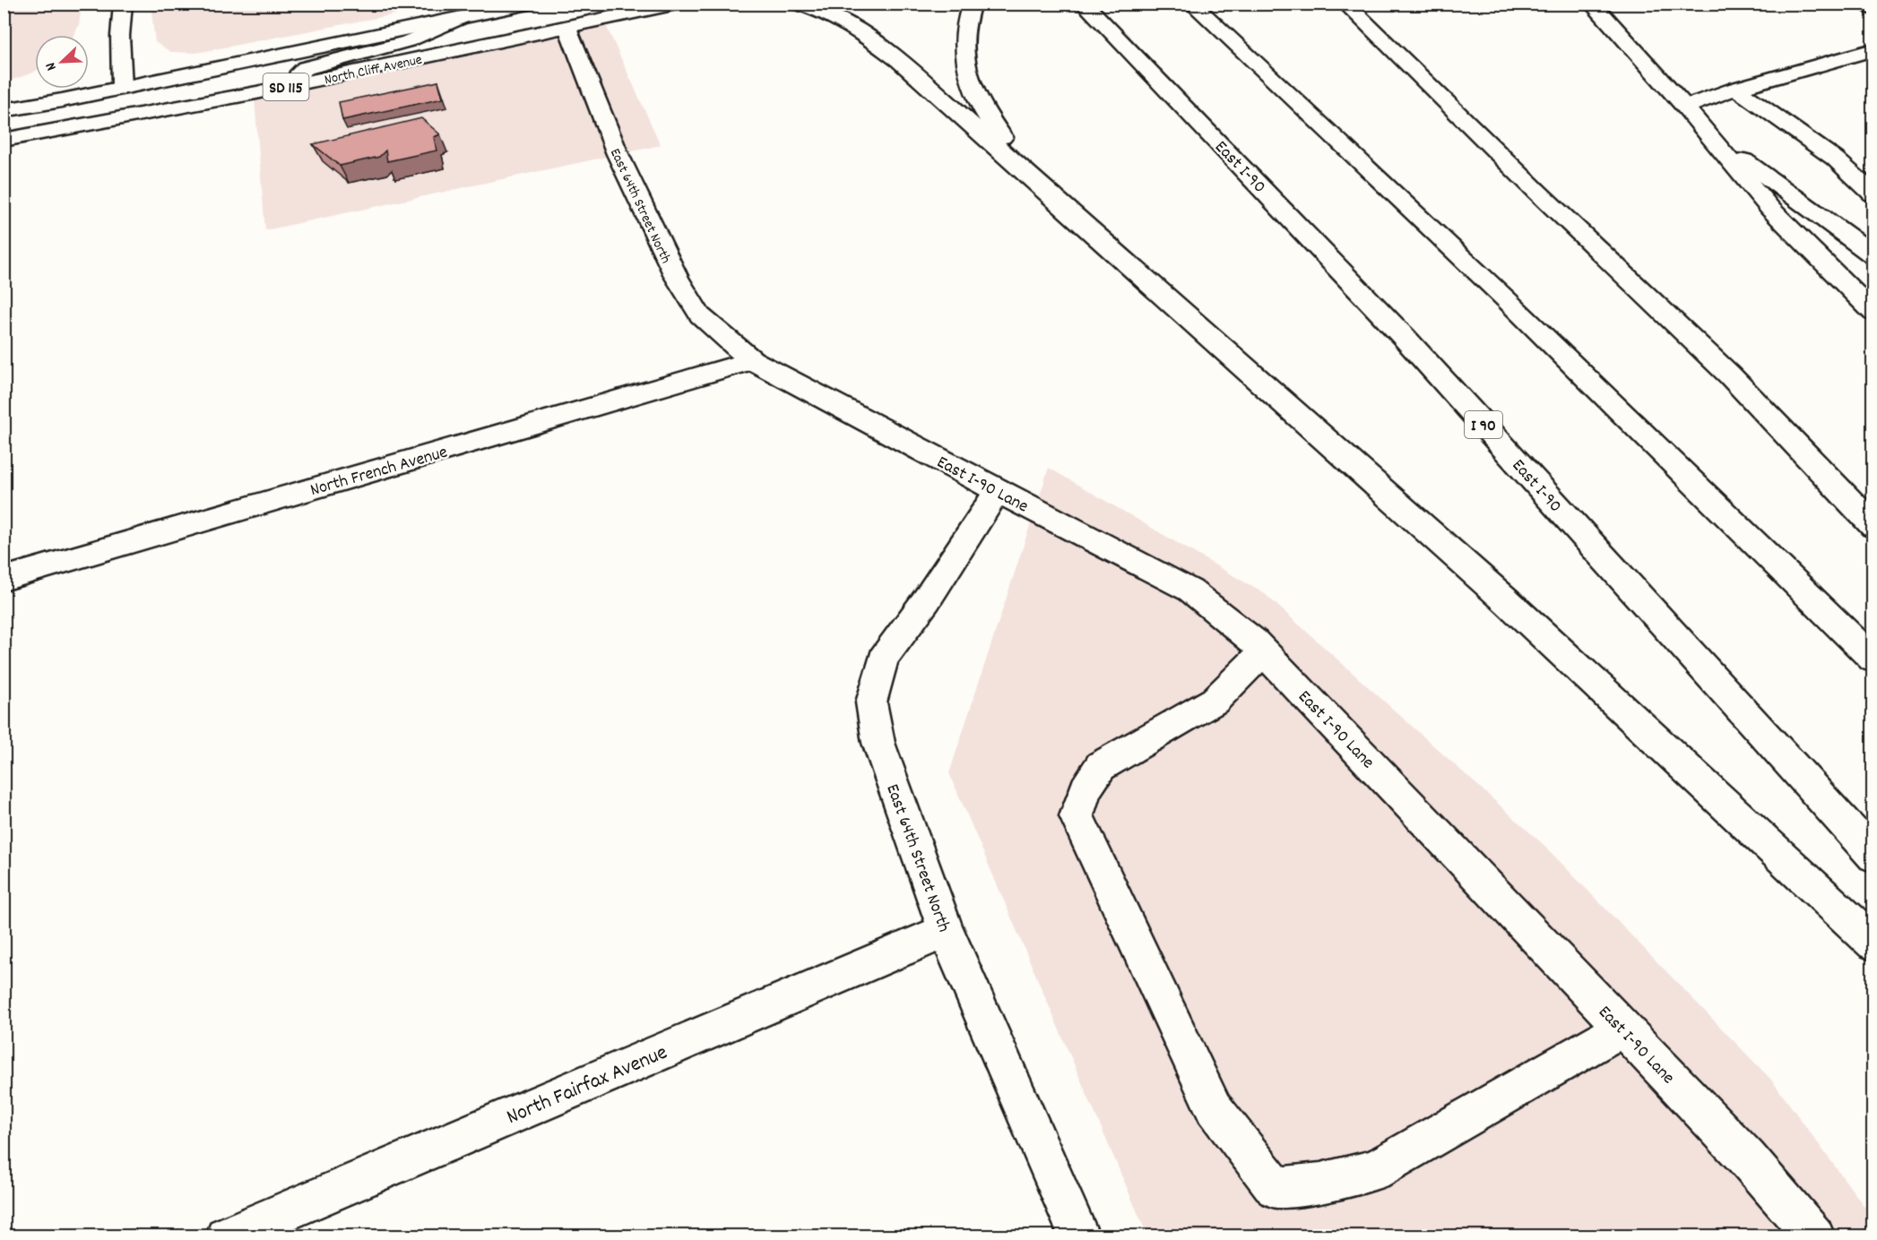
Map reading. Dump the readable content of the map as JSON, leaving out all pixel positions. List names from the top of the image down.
{
  "streets": {
    "main road": [
      "North Cliff Avenue",
      "SD 115",
      "East I-90",
      "East 64th Street North",
      "I 90",
      "North French Avenue",
      "East I-90 Lane",
      "North Fairfax Avenue"
    ]
  },
  "crossings": [
    ["North Cliff Avenue", "East 64th Street North"],
    ["East 64th Street North", "North French Avenue"],
    ["East 64th Street North", "East I-90 Lane"],
    ["East 64th Street North", "North Fairfax Avenue"],
    ["North French Avenue", "East I-90 Lane"]
  ],
  "north": "bottom left"
}
